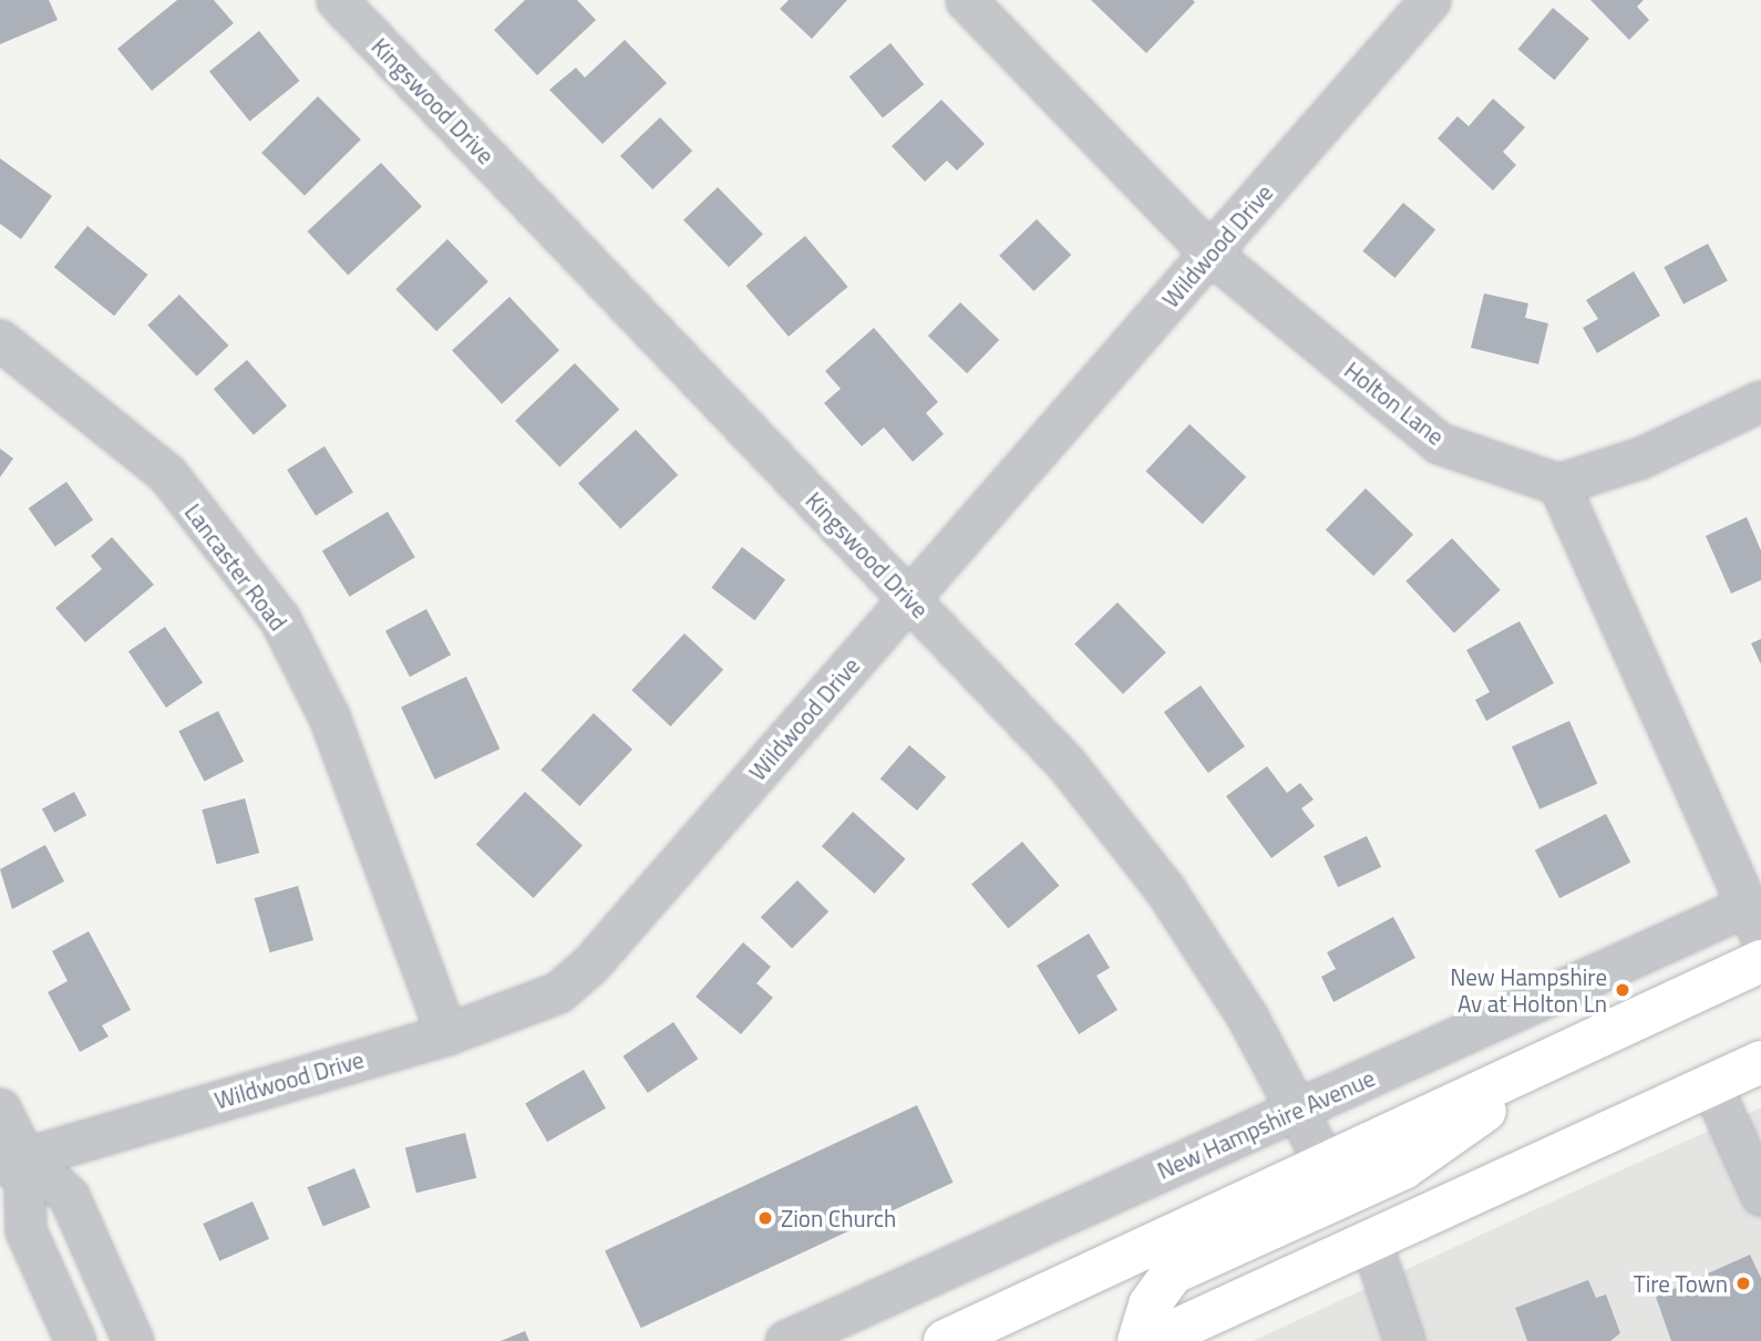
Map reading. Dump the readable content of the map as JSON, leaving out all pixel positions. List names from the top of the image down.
{
  "streets": {
    "street": [
      "Kingswood Drive",
      "Wildwood Drive",
      "Holton Lane",
      "Lancaster Road",
      "New Hampshire Avenue"
    ]
  },
  "crossings": [
    ["Kingswood Drive", "Wildwood Drive"],
    ["Kingswood Drive", "New Hampshire Avenue"],
    ["Wildwood Drive", "Holton Lane"],
    ["Wildwood Drive", "Lancaster Road"]
  ],
  "places": ["New Hampshire Av at Holton Ln", "Zion Church", "Tire Town"]
}
